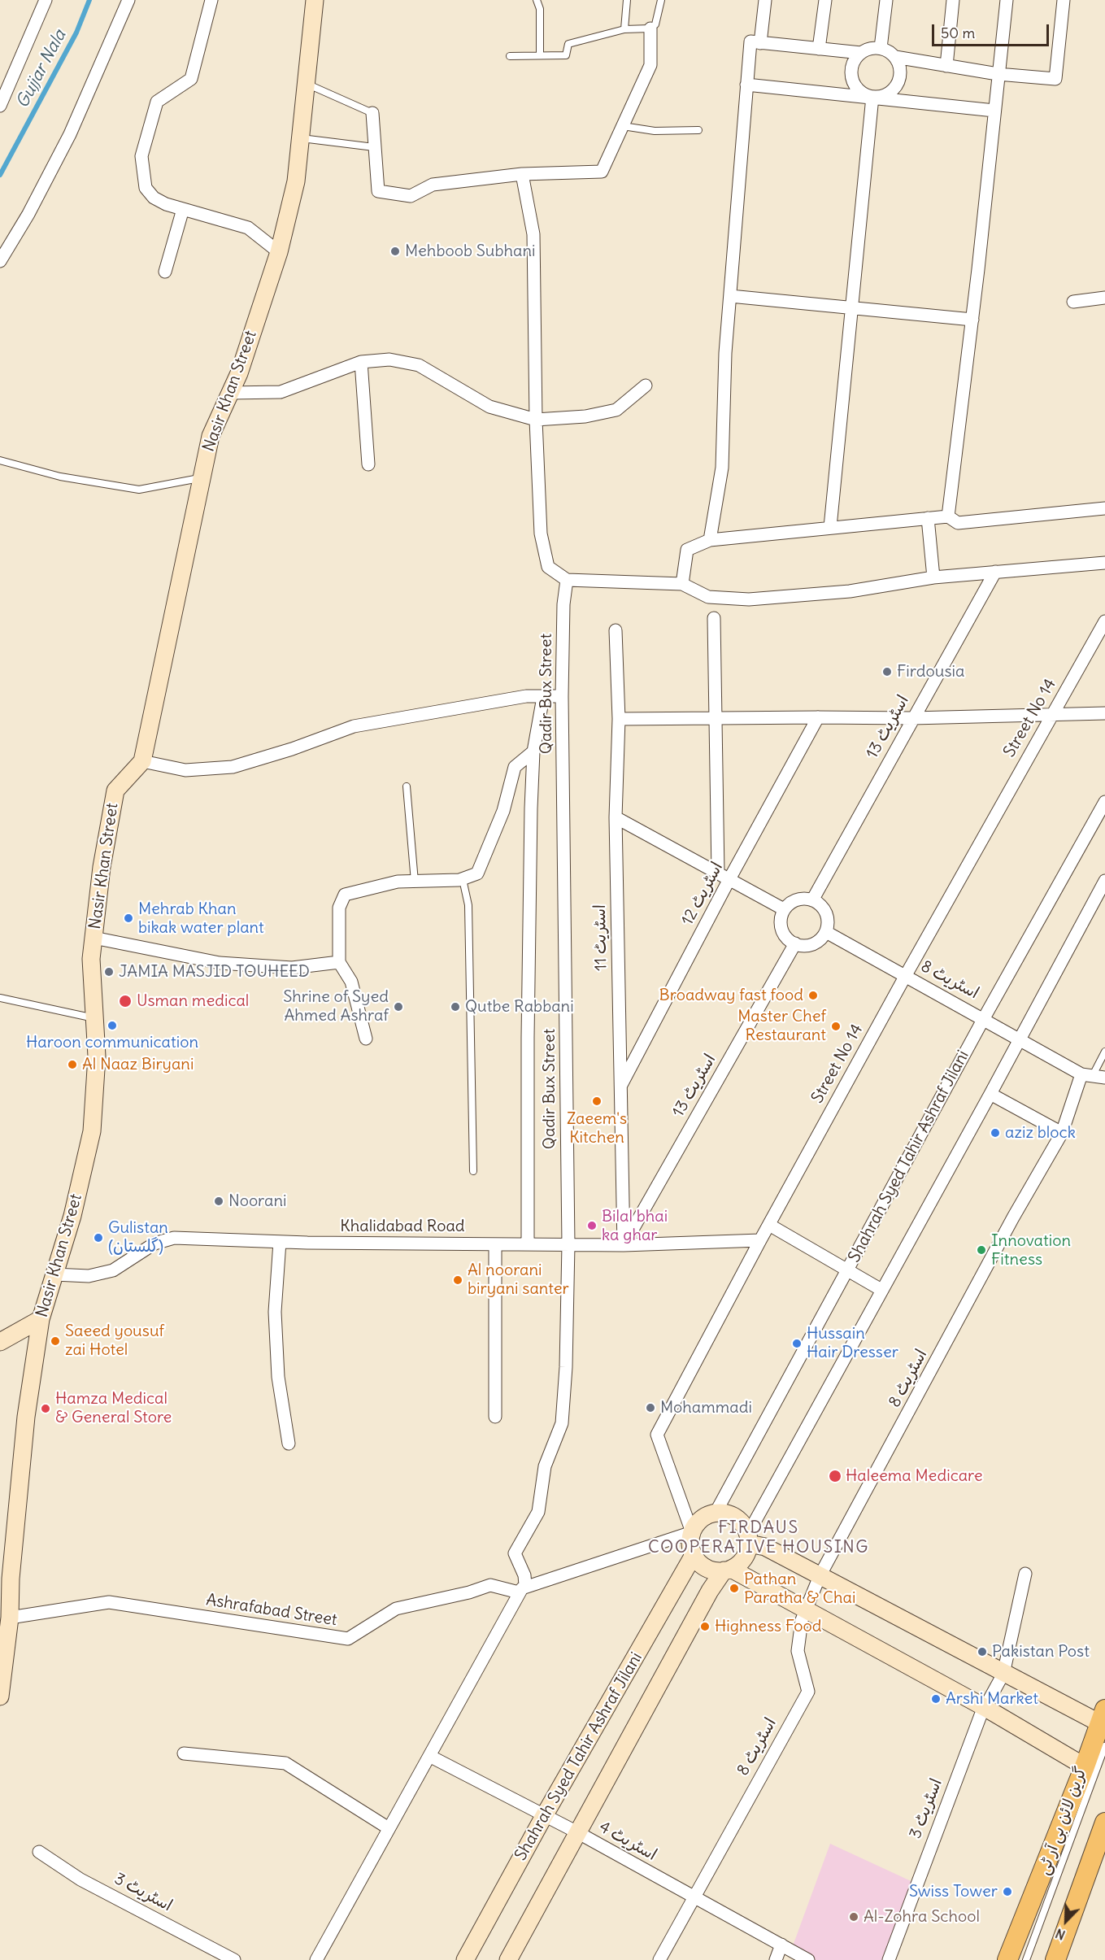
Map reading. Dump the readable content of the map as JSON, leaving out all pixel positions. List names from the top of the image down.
{
  "streets": {
    "street": [
      "Nasir Khan Street",
      "Qadir Bux Street",
      "Street No 14",
      "اسٹریٹ 13",
      "اسٹریٹ 12",
      "اسٹریٹ 11",
      "اسٹریٹ 8",
      "Shahrah Syed Tahir Ashraf Jilani",
      "Khalidabad Road",
      "Ashrafabad Street",
      "اسٹریٹ 3",
      "اسٹریٹ 4"
    ],
    "lane": ["گرین لائن بی آر ٹی"]
  },
  "crossings": [
    ["Nasir Khan Street", "Khalidabad Road"],
    ["Nasir Khan Street", "Ashrafabad Street"],
    ["Qadir Bux Street", "Khalidabad Road"],
    ["Qadir Bux Street", "Ashrafabad Street"],
    ["Street No 14", "اسٹریٹ 8"],
    ["Street No 14", "Shahrah Syed Tahir Ashraf Jilani"],
    ["Street No 14", "Khalidabad Road"],
    ["اسٹریٹ 13", "اسٹریٹ 11"],
    ["اسٹریٹ 13", "اسٹریٹ 8"],
    ["اسٹریٹ 13", "Khalidabad Road"],
    ["اسٹریٹ 12", "اسٹریٹ 11"],
    ["اسٹریٹ 11", "Khalidabad Road"],
    ["اسٹریٹ 8", "Shahrah Syed Tahir Ashraf Jilani"],
    ["اسٹریٹ 8", "اسٹریٹ 4"],
    ["Shahrah Syed Tahir Ashraf Jilani", "اسٹریٹ 4"]
  ],
  "districts": ["FIRDAUS COOPERATIVE HOUSING"],
  "water": ["Gujjar Nala"],
  "places": [
    "Mehboob Subhani",
    "Firdousia",
    "Mehrab Khan bikak water plant",
    "JAMIA MASJID TOUHEED",
    "Broadway fast food",
    "Usman medical",
    "Shrine of Syed Ahmed Ashraf",
    "Qutbe Rabbani",
    "Haroon communication",
    "Master Chef Restaurant",
    "Al Naaz Biryani",
    "Zaeem's Kitchen",
    "aziz block",
    "Noorani",
    "Bilal bhai ka ghar",
    "Gulistan (گلستان)",
    "Innovation Fitness",
    "Al noorani biryani santer",
    "Saeed yousuf zai Hotel",
    "Hussain Hair Dresser",
    "Mohammadi",
    "Hamza Medical & General Store",
    "Haleema Medicare",
    "Pathan Paratha & Chai",
    "Highness Food",
    "Pakistan Post",
    "Arshi Market",
    "Swiss Tower",
    "Al-Zohra School"
  ],
  "scale_bar": "50 m",
  "north": "bottom left"
}
